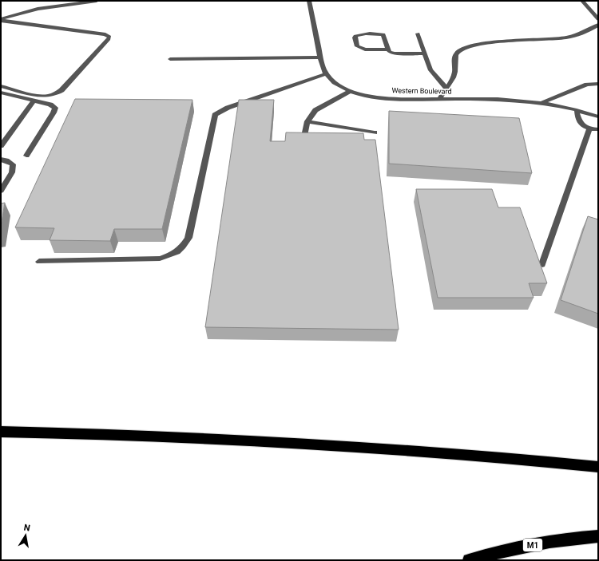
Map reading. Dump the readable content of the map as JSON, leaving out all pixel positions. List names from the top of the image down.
{
  "streets": {
    "highway": ["M1"],
    "street": ["Western Boulevard"]
  },
  "north": "top"
}
